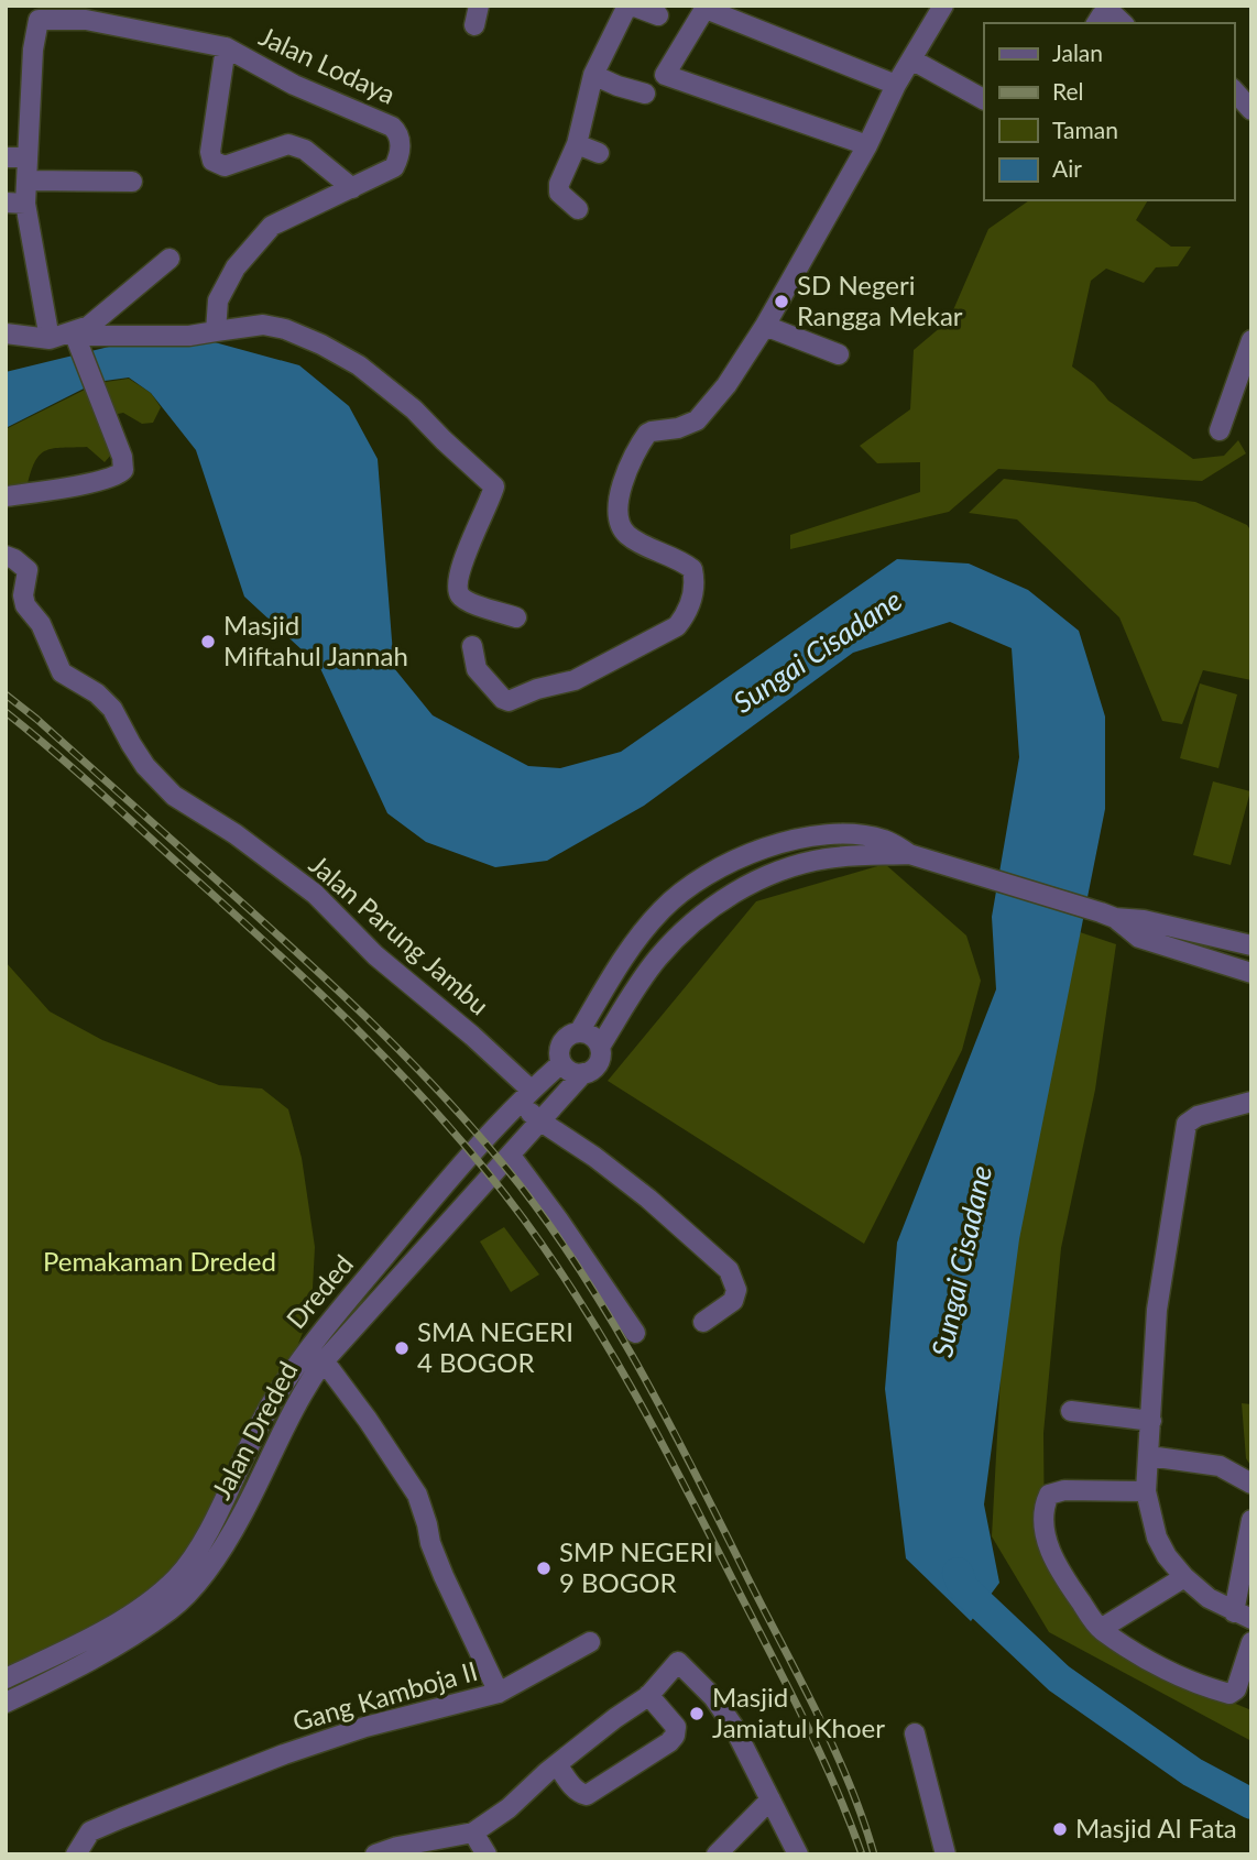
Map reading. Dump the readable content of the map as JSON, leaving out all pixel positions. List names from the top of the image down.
{
  "streets": {
    "street": [
      "Jalan Lodaya",
      "Jalan Parung Jambu",
      "Dreded",
      "Jalan Dreded",
      "Gang Kamboja II"
    ]
  },
  "crossings": [
    ["Jalan Parung Jambu", "Dreded"],
    ["Dreded", "Jalan Dreded"],
    ["Dreded", "Gang Kamboja II"],
    ["Jalan Dreded", "Gang Kamboja II"]
  ],
  "water": ["Sungai Cisadane"],
  "parks": ["Pemakaman Dreded"],
  "places": [
    "SD Negeri Rangga Mekar",
    "Masjid Miftahul Jannah",
    "SMA NEGERI 4 BOGOR",
    "SMP NEGERI 9 BOGOR",
    "Masjid Jamiatul Khoer",
    "Masjid Al Fata"
  ],
  "legend": [
    "Jalan",
    "Rel",
    "Taman",
    "Air"
  ]
}
